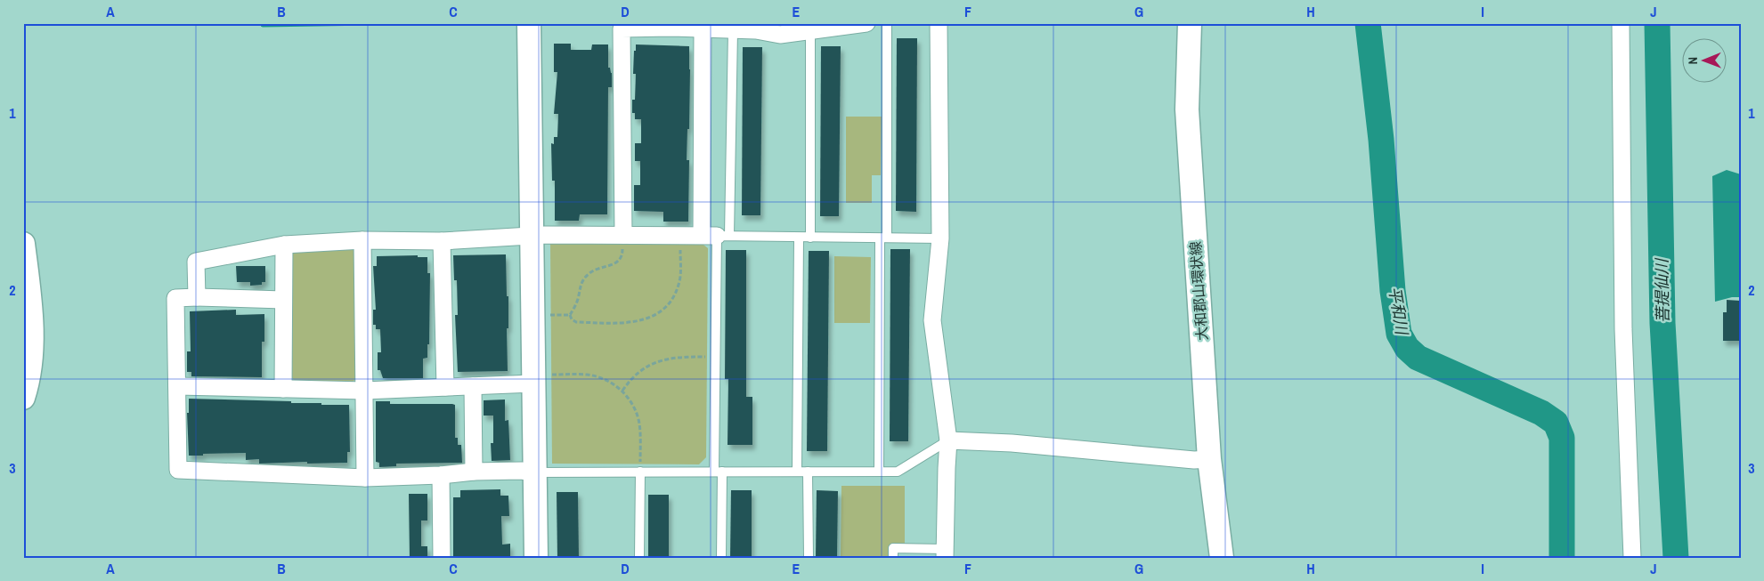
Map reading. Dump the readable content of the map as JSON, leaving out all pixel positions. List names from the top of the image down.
{
  "streets": {
    "street": ["大和郡山環状線"]
  },
  "water": ["菩提仙川", "平和川"],
  "north": "left",
  "grid": {
    "columns": [
      "A",
      "B",
      "C",
      "D",
      "E",
      "F",
      "G",
      "H",
      "I",
      "J"
    ],
    "rows": ["1", "2", "3"]
  }
}
